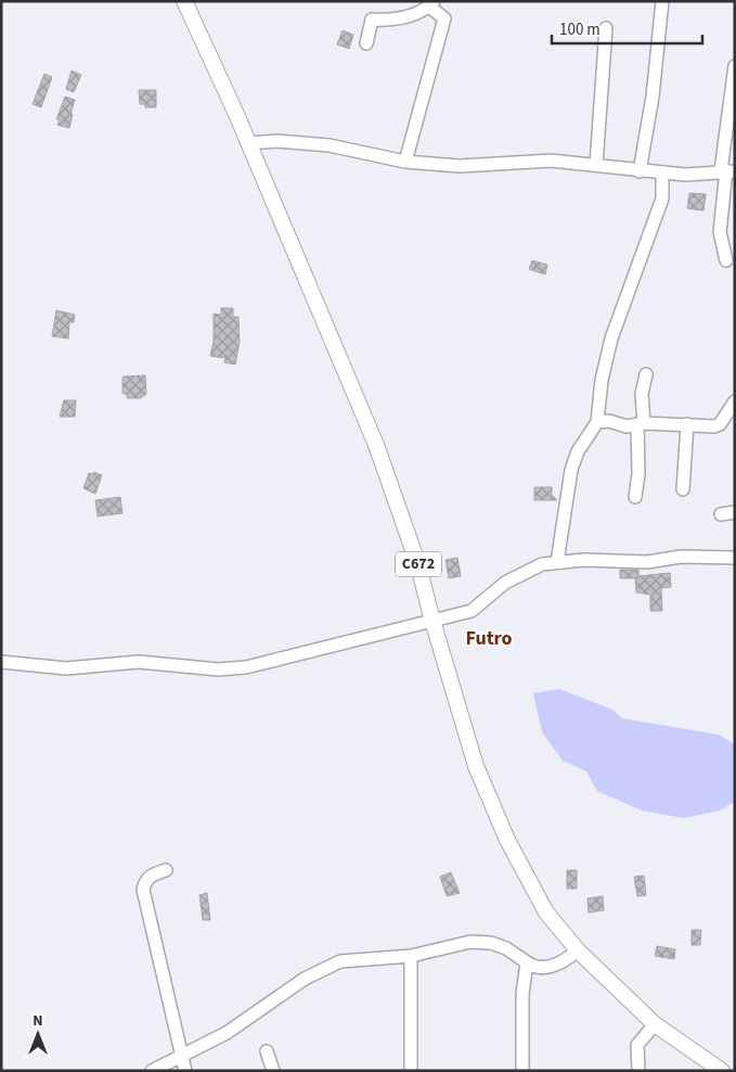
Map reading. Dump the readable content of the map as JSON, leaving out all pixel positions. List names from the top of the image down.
{
  "streets": {
    "main road": ["C672"]
  },
  "districts": ["Futro"],
  "scale_bar": "100 m",
  "north": "top"
}
